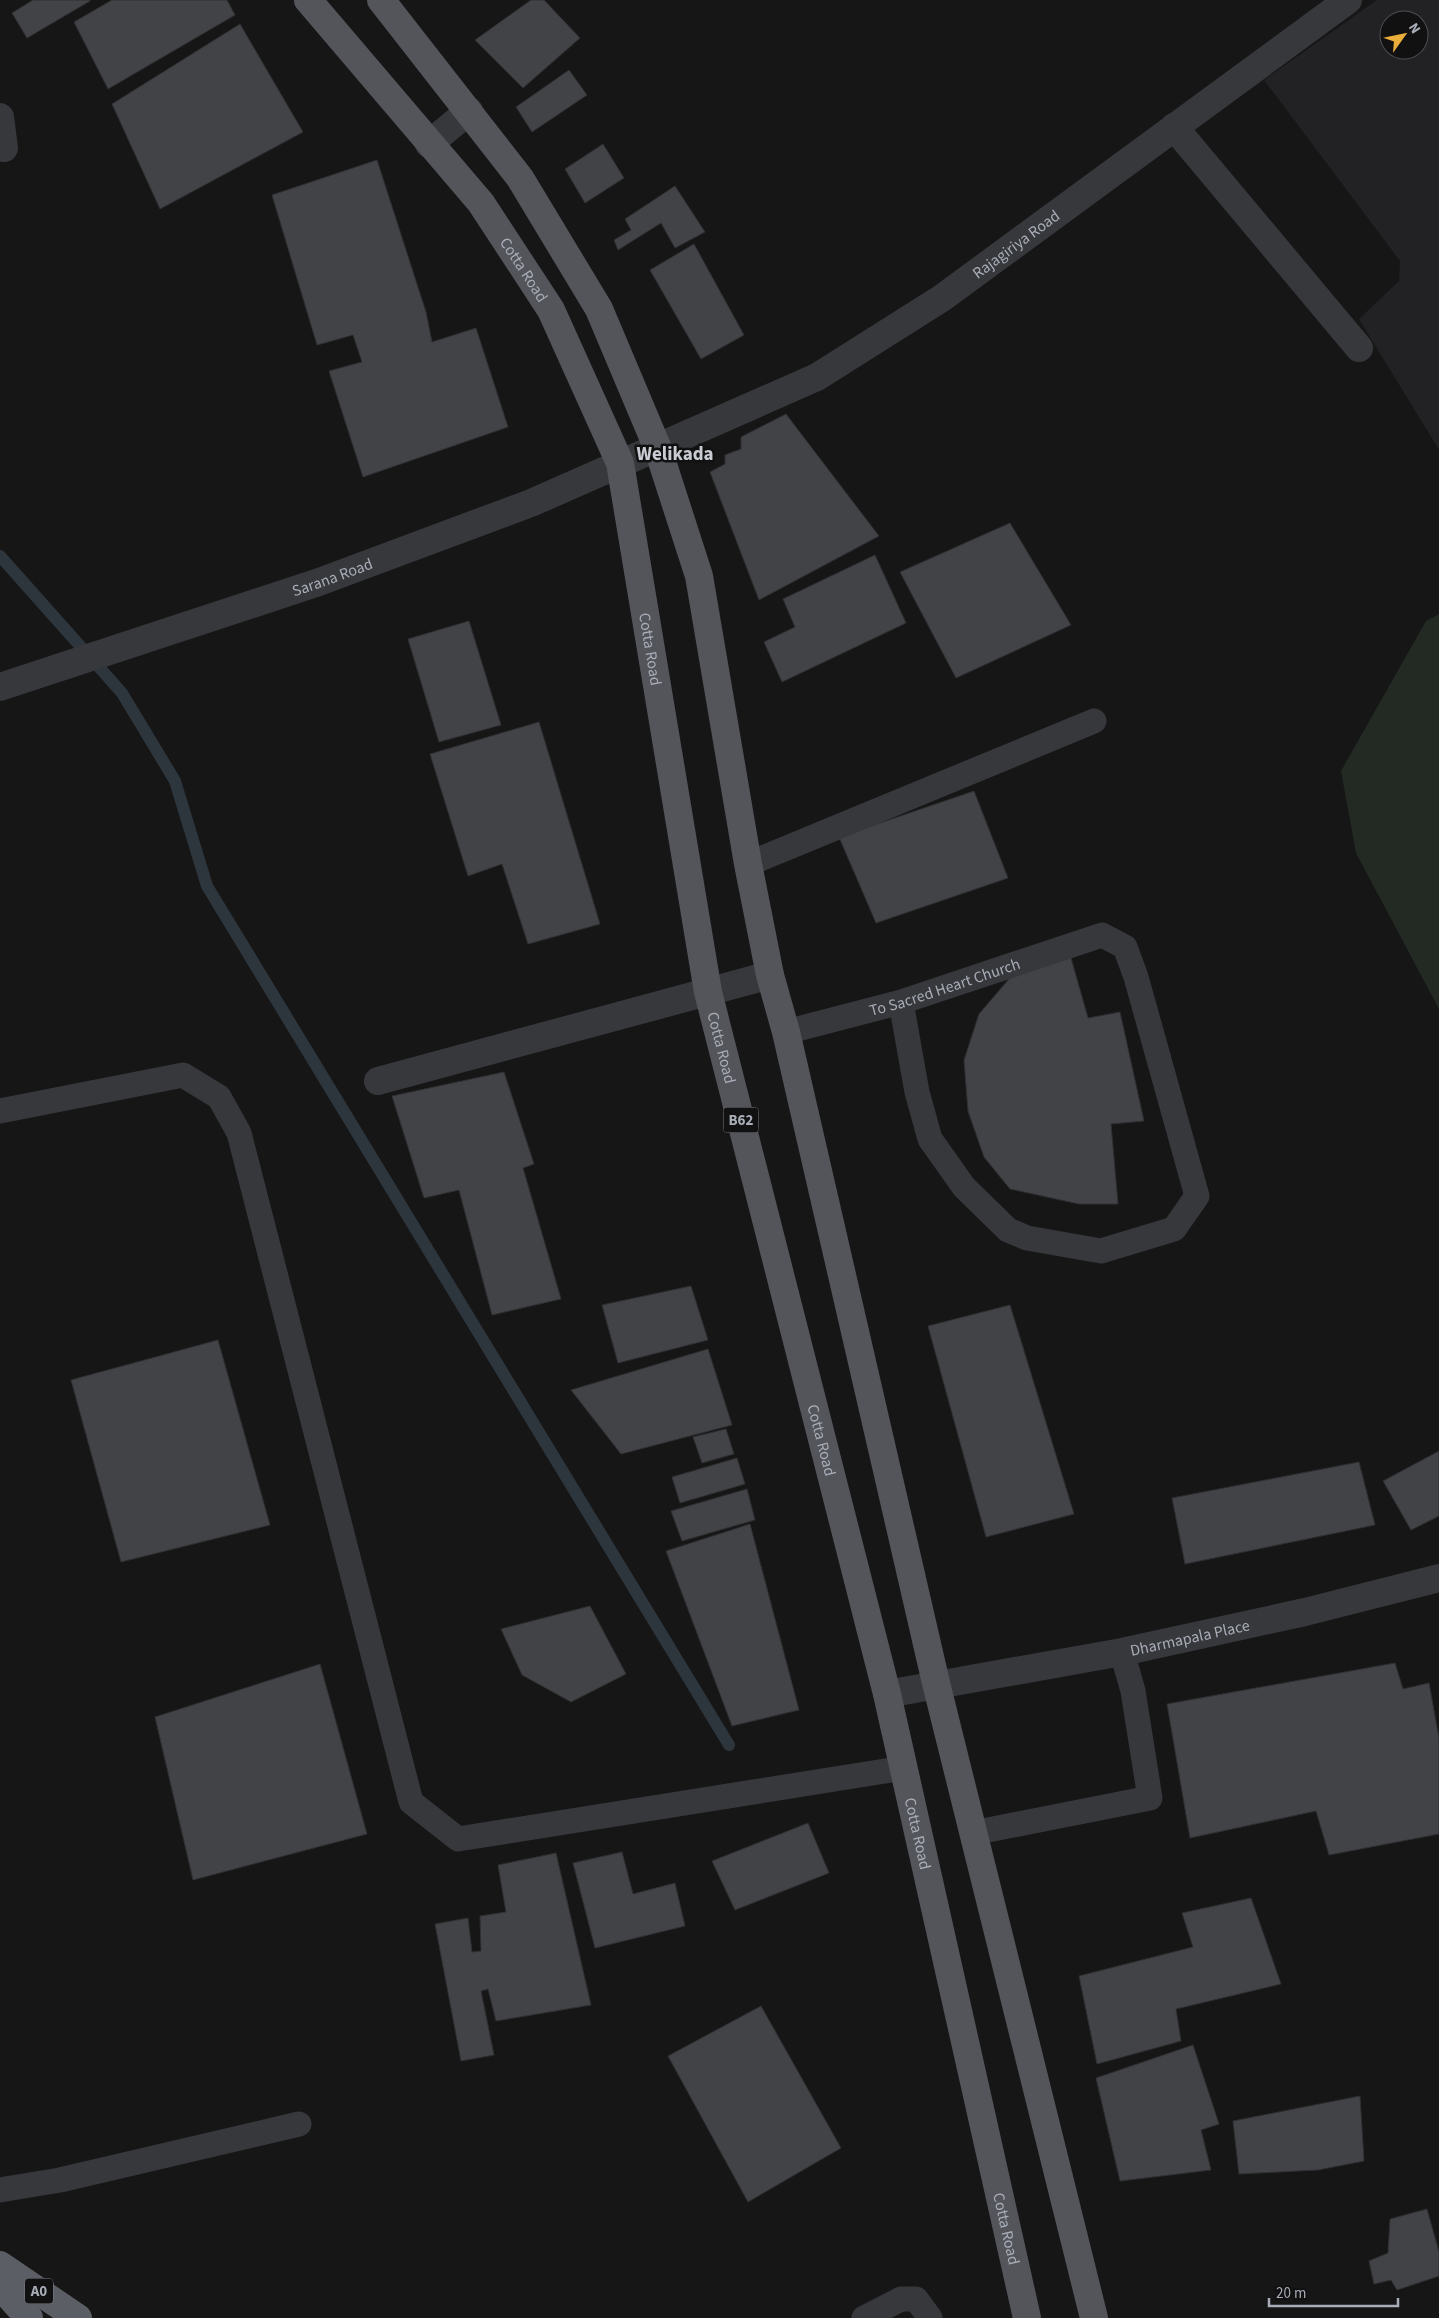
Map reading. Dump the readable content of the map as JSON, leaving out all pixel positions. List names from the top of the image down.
{
  "streets": {
    "highway": ["A0"],
    "main road": ["Cotta Road", "B62"],
    "street": ["Rajagiriya Road", "Sarana Road", "Dharmapala Place"],
    "lane": ["To Sacred Heart Church"]
  },
  "crossings": [
    ["Rajagiriya Road", "Sarana Road"],
    ["Cotta Road", "Sarana Road"],
    ["Cotta Road", "Dharmapala Place"]
  ],
  "districts": ["Welikada"],
  "scale_bar": "20 m",
  "north": "top right"
}
